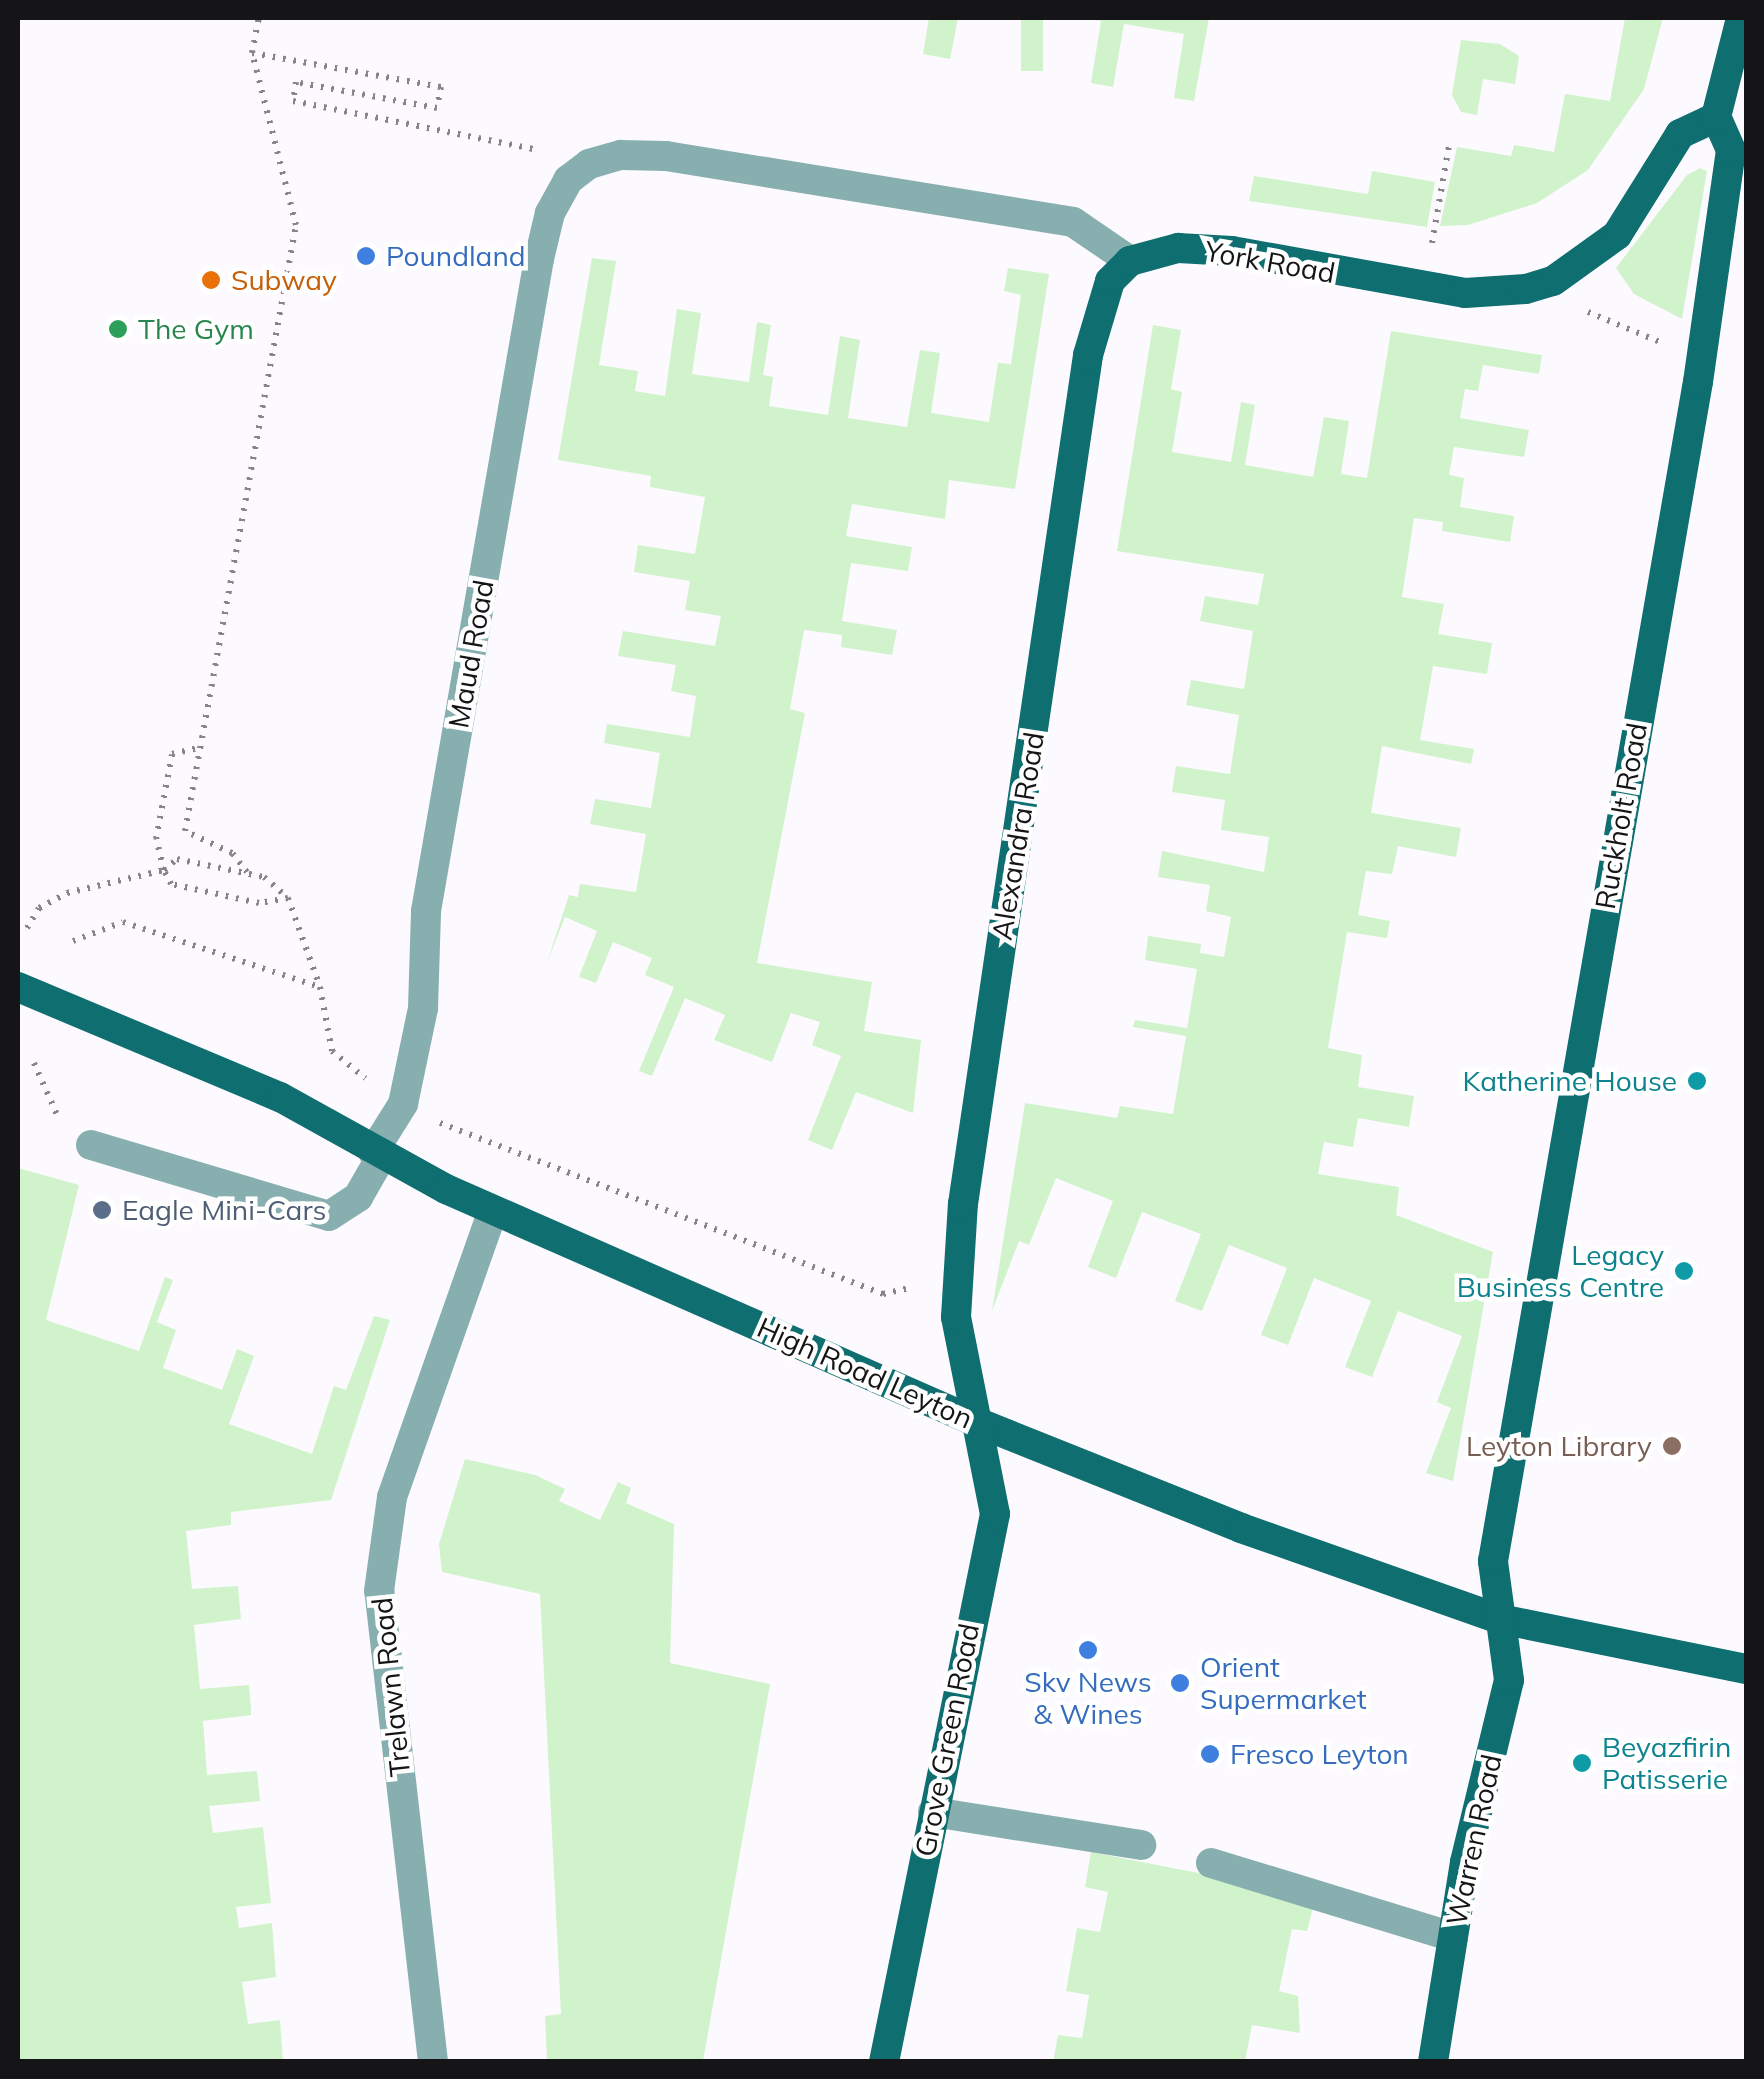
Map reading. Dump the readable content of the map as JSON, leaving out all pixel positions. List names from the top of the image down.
{
  "streets": {
    "main road": [
      "York Road",
      "Ruckholt Road",
      "Alexandra Road",
      "High Road Leyton",
      "Grove Green Road",
      "Warren Road"
    ],
    "street": ["Maud Road", "Trelawn Road"]
  },
  "crossings": [
    ["York Road", "Ruckholt Road"],
    ["York Road", "Alexandra Road"],
    ["Maud Road", "High Road Leyton"],
    ["Ruckholt Road", "High Road Leyton"],
    ["Ruckholt Road", "Warren Road"],
    ["Alexandra Road", "High Road Leyton"],
    ["Alexandra Road", "Grove Green Road"],
    ["High Road Leyton", "Trelawn Road"],
    ["High Road Leyton", "Grove Green Road"],
    ["High Road Leyton", "Warren Road"]
  ],
  "places": [
    "Poundland",
    "Subway",
    "The Gym",
    "Katherine House",
    "Eagle Mini-Cars",
    "Legacy Business Centre",
    "Leyton Library",
    "Skv News & Wines",
    "Orient Supermarket",
    "Fresco Leyton",
    "Beyazfirin Patisserie"
  ]
}
